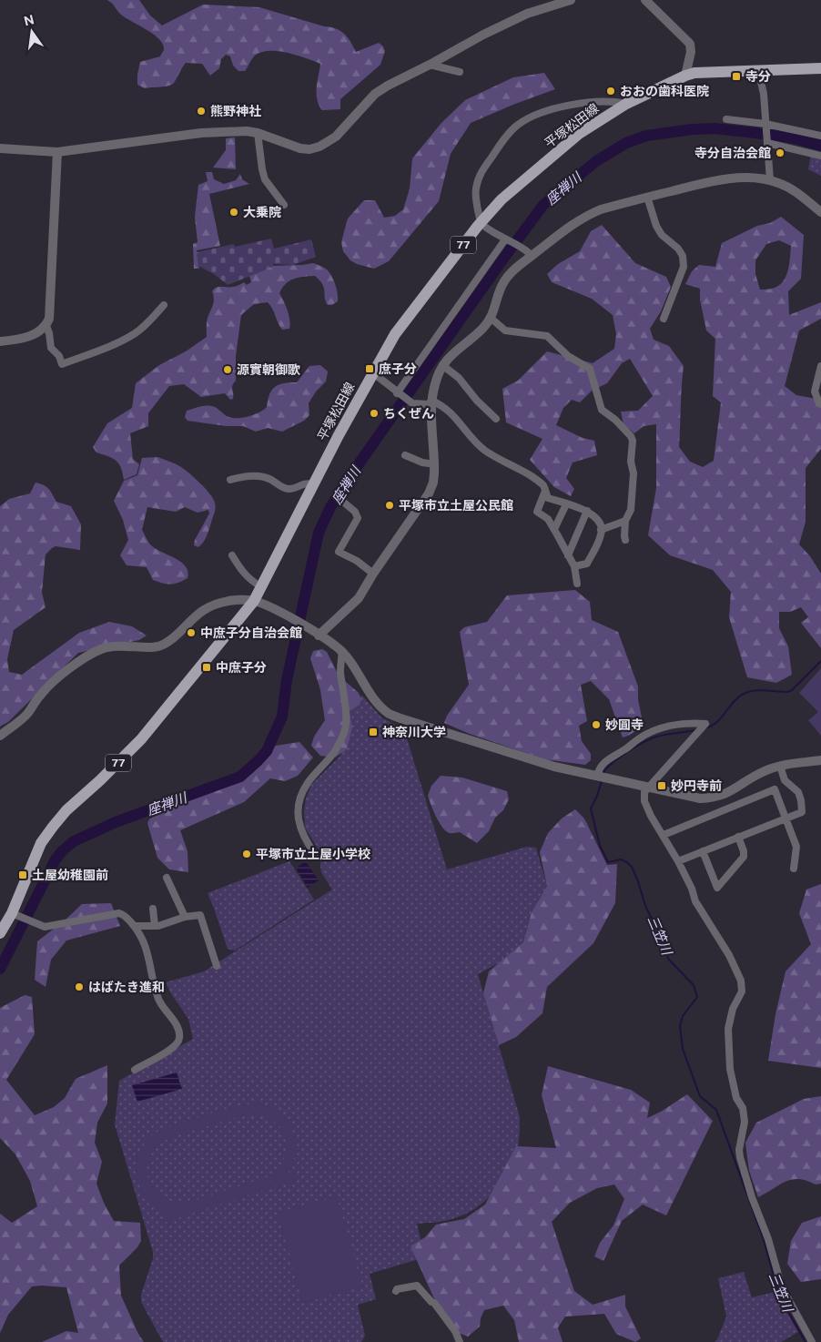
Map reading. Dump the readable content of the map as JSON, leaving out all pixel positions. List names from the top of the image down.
{
  "streets": {
    "main road": ["平塚松田線", "77"]
  },
  "water": ["座禅川", "三笠川"],
  "places": {
    "transit": [
      "寺分",
      "庶子分",
      "中庶子分",
      "神奈川大学",
      "妙円寺前",
      "土屋幼稚園前"
    ],
    "other": [
      "おおの歯科医院",
      "熊野神社",
      "寺分自治会館",
      "大乗院",
      "源實朝御歌",
      "ちくぜん",
      "平塚市立土屋公民館",
      "中庶子分自治会館",
      "妙圓寺",
      "平塚市立土屋小学校",
      "はばたき進和"
    ]
  },
  "north": "top"
}
